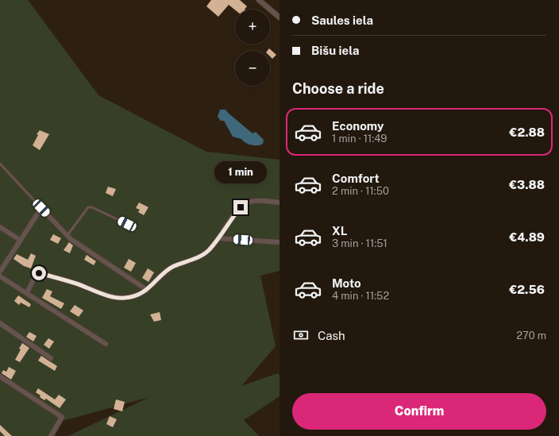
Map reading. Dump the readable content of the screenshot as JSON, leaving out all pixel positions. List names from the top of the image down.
{
  "page": {
    "banner": ["Saules iela", "Bišu iela"],
    "map_buttons": ["+", "−"],
    "heading": "Choose a ride",
    "list": [
      {
        "name": "Economy",
        "note": "1 min · 11:49",
        "value": "€2.88"
      },
      {
        "name": "Comfort",
        "note": "2 min · 11:50",
        "value": "€3.88"
      },
      {
        "name": "XL",
        "note": "3 min · 11:51",
        "value": "€4.89"
      },
      {
        "name": "Moto",
        "note": "4 min · 11:52",
        "value": "€2.56"
      }
    ],
    "bubble": "1 min",
    "pay": ["Cash", "270 m"],
    "buttons": "Confirm"
  }
}
